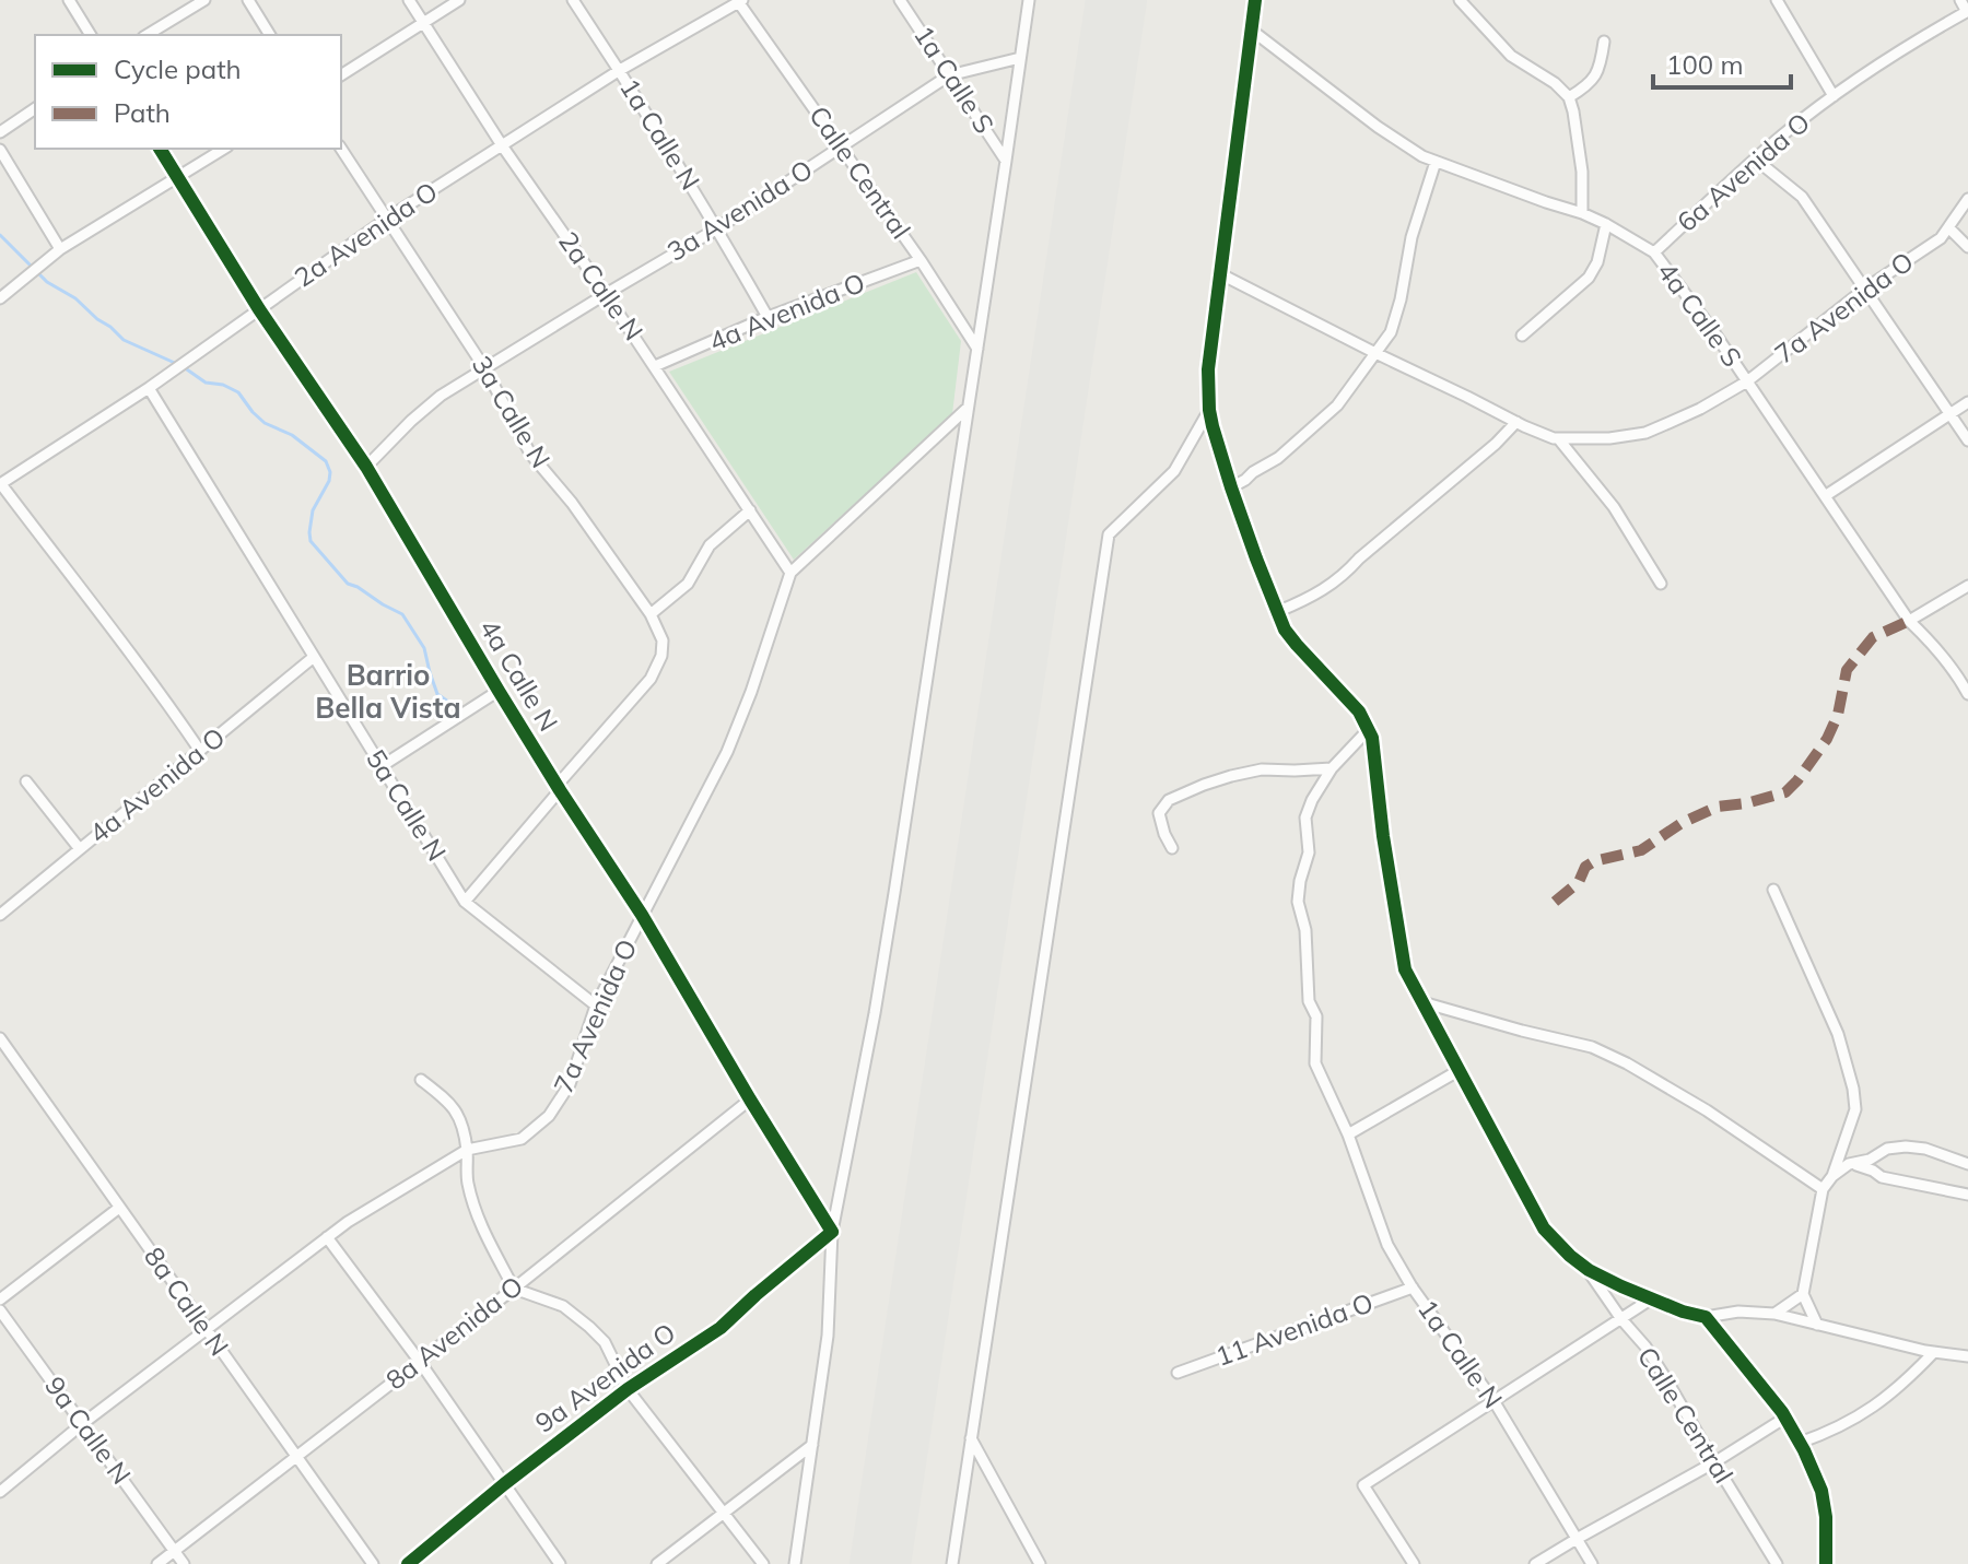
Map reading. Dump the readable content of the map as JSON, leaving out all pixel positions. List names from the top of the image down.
{
  "streets": {
    "street": [
      "1a Calle S",
      "1a Calle N",
      "Calle Central",
      "6a Avenida O",
      "3a Avenida O",
      "2a Avenida O",
      "2a Calle N",
      "7a Avenida O",
      "4a Avenida O",
      "4a Calle S",
      "3a Calle N",
      "4a Calle N",
      "5a Calle N",
      "8a Calle N",
      "11 Avenida O",
      "8a Avenida O",
      "9a Avenida O",
      "9a Calle N"
    ]
  },
  "crossings": [
    ["1a Calle S", "3a Avenida O"],
    ["1a Calle N", "3a Avenida O"],
    ["1a Calle N", "2a Avenida O"],
    ["1a Calle N", "4a Avenida O"],
    ["1a Calle N", "11 Avenida O"],
    ["Calle Central", "3a Avenida O"],
    ["Calle Central", "2a Avenida O"],
    ["Calle Central", "4a Avenida O"],
    ["6a Avenida O", "4a Calle S"],
    ["3a Avenida O", "2a Calle N"],
    ["3a Avenida O", "3a Calle N"],
    ["3a Avenida O", "4a Calle N"],
    ["2a Avenida O", "2a Calle N"],
    ["2a Avenida O", "3a Calle N"],
    ["2a Avenida O", "4a Calle N"],
    ["2a Avenida O", "5a Calle N"],
    ["2a Calle N", "7a Avenida O"],
    ["2a Calle N", "4a Avenida O"],
    ["7a Avenida O", "4a Calle S"],
    ["7a Avenida O", "4a Calle N"],
    ["7a Avenida O", "5a Calle N"],
    ["7a Avenida O", "8a Calle N"],
    ["7a Avenida O", "9a Calle N"],
    ["4a Avenida O", "5a Calle N"],
    ["3a Calle N", "4a Calle N"],
    ["4a Calle N", "8a Avenida O"],
    ["4a Calle N", "9a Avenida O"],
    ["8a Calle N", "8a Avenida O"],
    ["8a Avenida O", "9a Calle N"]
  ],
  "districts": ["Barrio Bella Vista"],
  "legend": ["Cycle path", "Path"],
  "scale_bar": "100 m"
}
